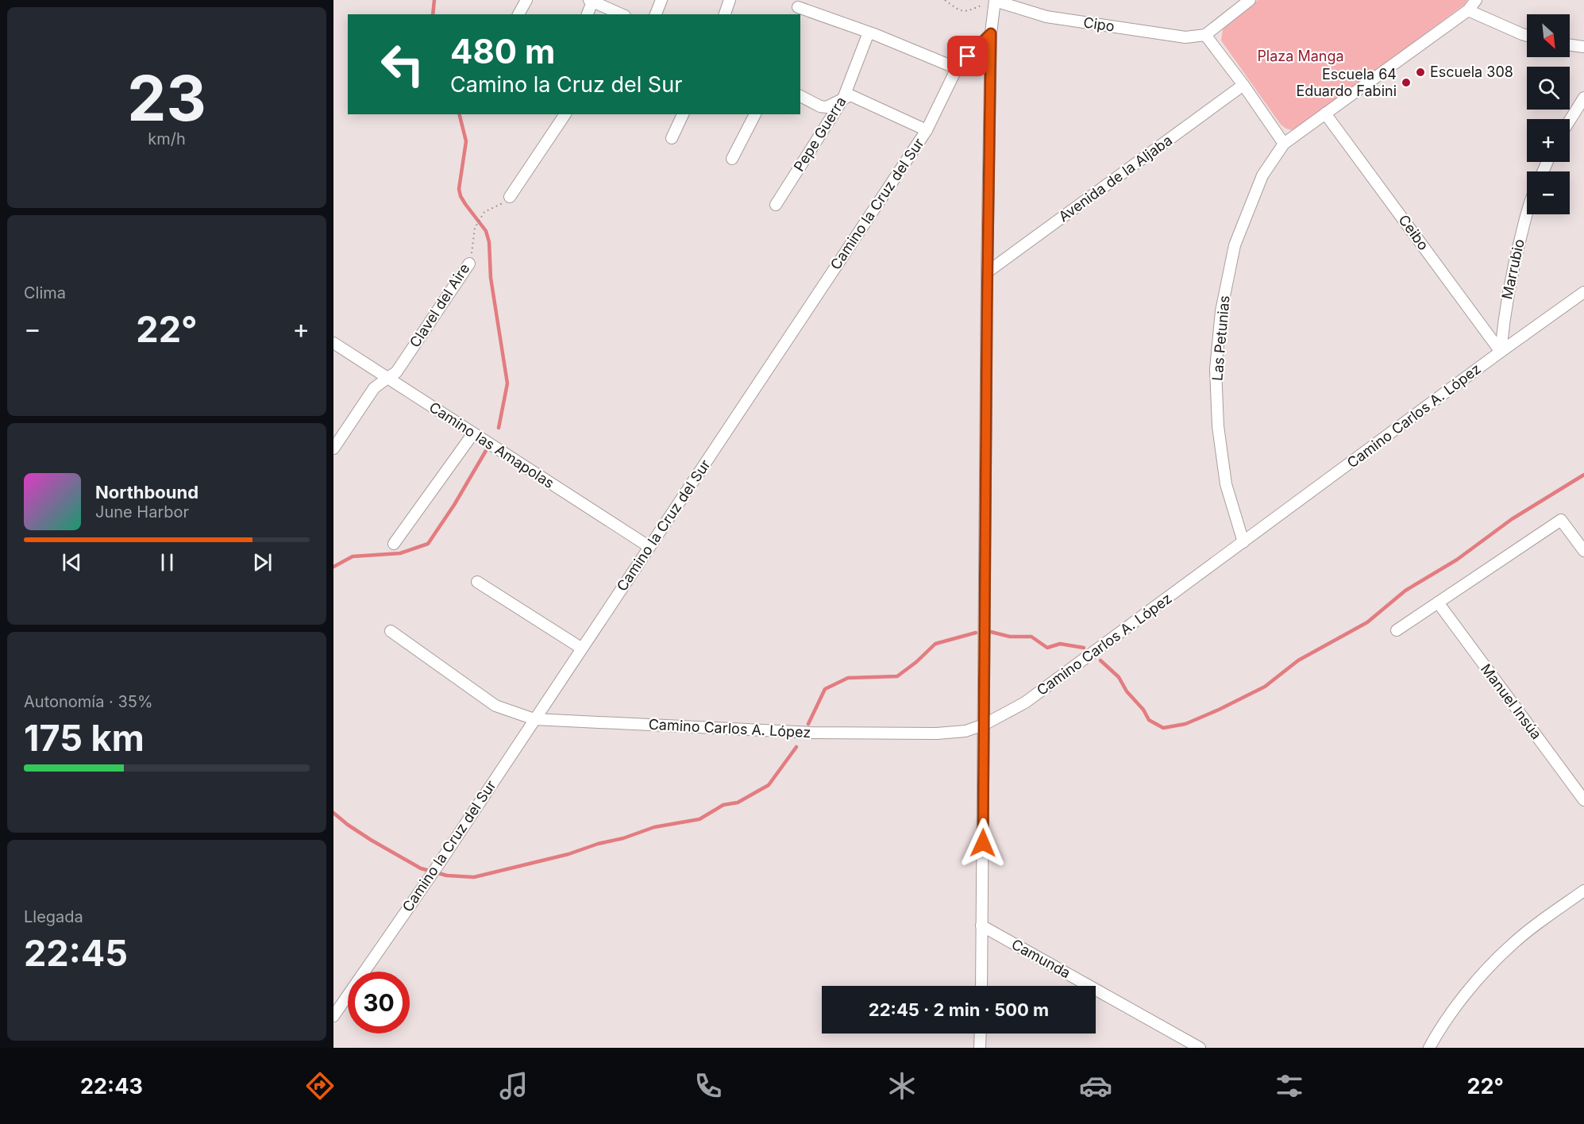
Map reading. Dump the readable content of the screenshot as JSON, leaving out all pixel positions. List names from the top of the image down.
{
  "streets": {
    "street": [
      "Cipo",
      "Pepe Guerra",
      "Avenida de la Aljaba",
      "Camino la Cruz del Sur",
      "Ceibo",
      "Marrubio",
      "Clavel del Aire",
      "Las Petunias",
      "Camino Carlos A. López",
      "Camino las Amapolas",
      "Manuel Insúa",
      "Camunda"
    ]
  },
  "crossings": [
    ["Camino la Cruz del Sur", "Camino Carlos A. López"],
    ["Camino la Cruz del Sur", "Camino las Amapolas"],
    ["Ceibo", "Marrubio"],
    ["Ceibo", "Camino Carlos A. López"],
    ["Marrubio", "Camino Carlos A. López"],
    ["Clavel del Aire", "Camino las Amapolas"],
    ["Las Petunias", "Camino Carlos A. López"]
  ],
  "parks": ["Plaza Manga"],
  "places": ["Escuela 308", "Escuela 64 Eduardo Fabini"],
  "north": "bottom right",
  "page": {
    "tile": [
      ["23", "km/h"],
      "Clima",
      ["Autonomía · 35%", "175 km"],
      ["Llegada", "22:45"]
    ],
    "map_buttons": ["+", "−"],
    "turn": ["480 m", "Camino la Cruz del Sur"],
    "heat": ["−", "22°", "+"],
    "song": ["Northbound", "June Harbor"],
    "limit": "30",
    "trip": "22:45 · 2 min · 500 m",
    "tabs": ["22:43", "22°"]
  }
}
